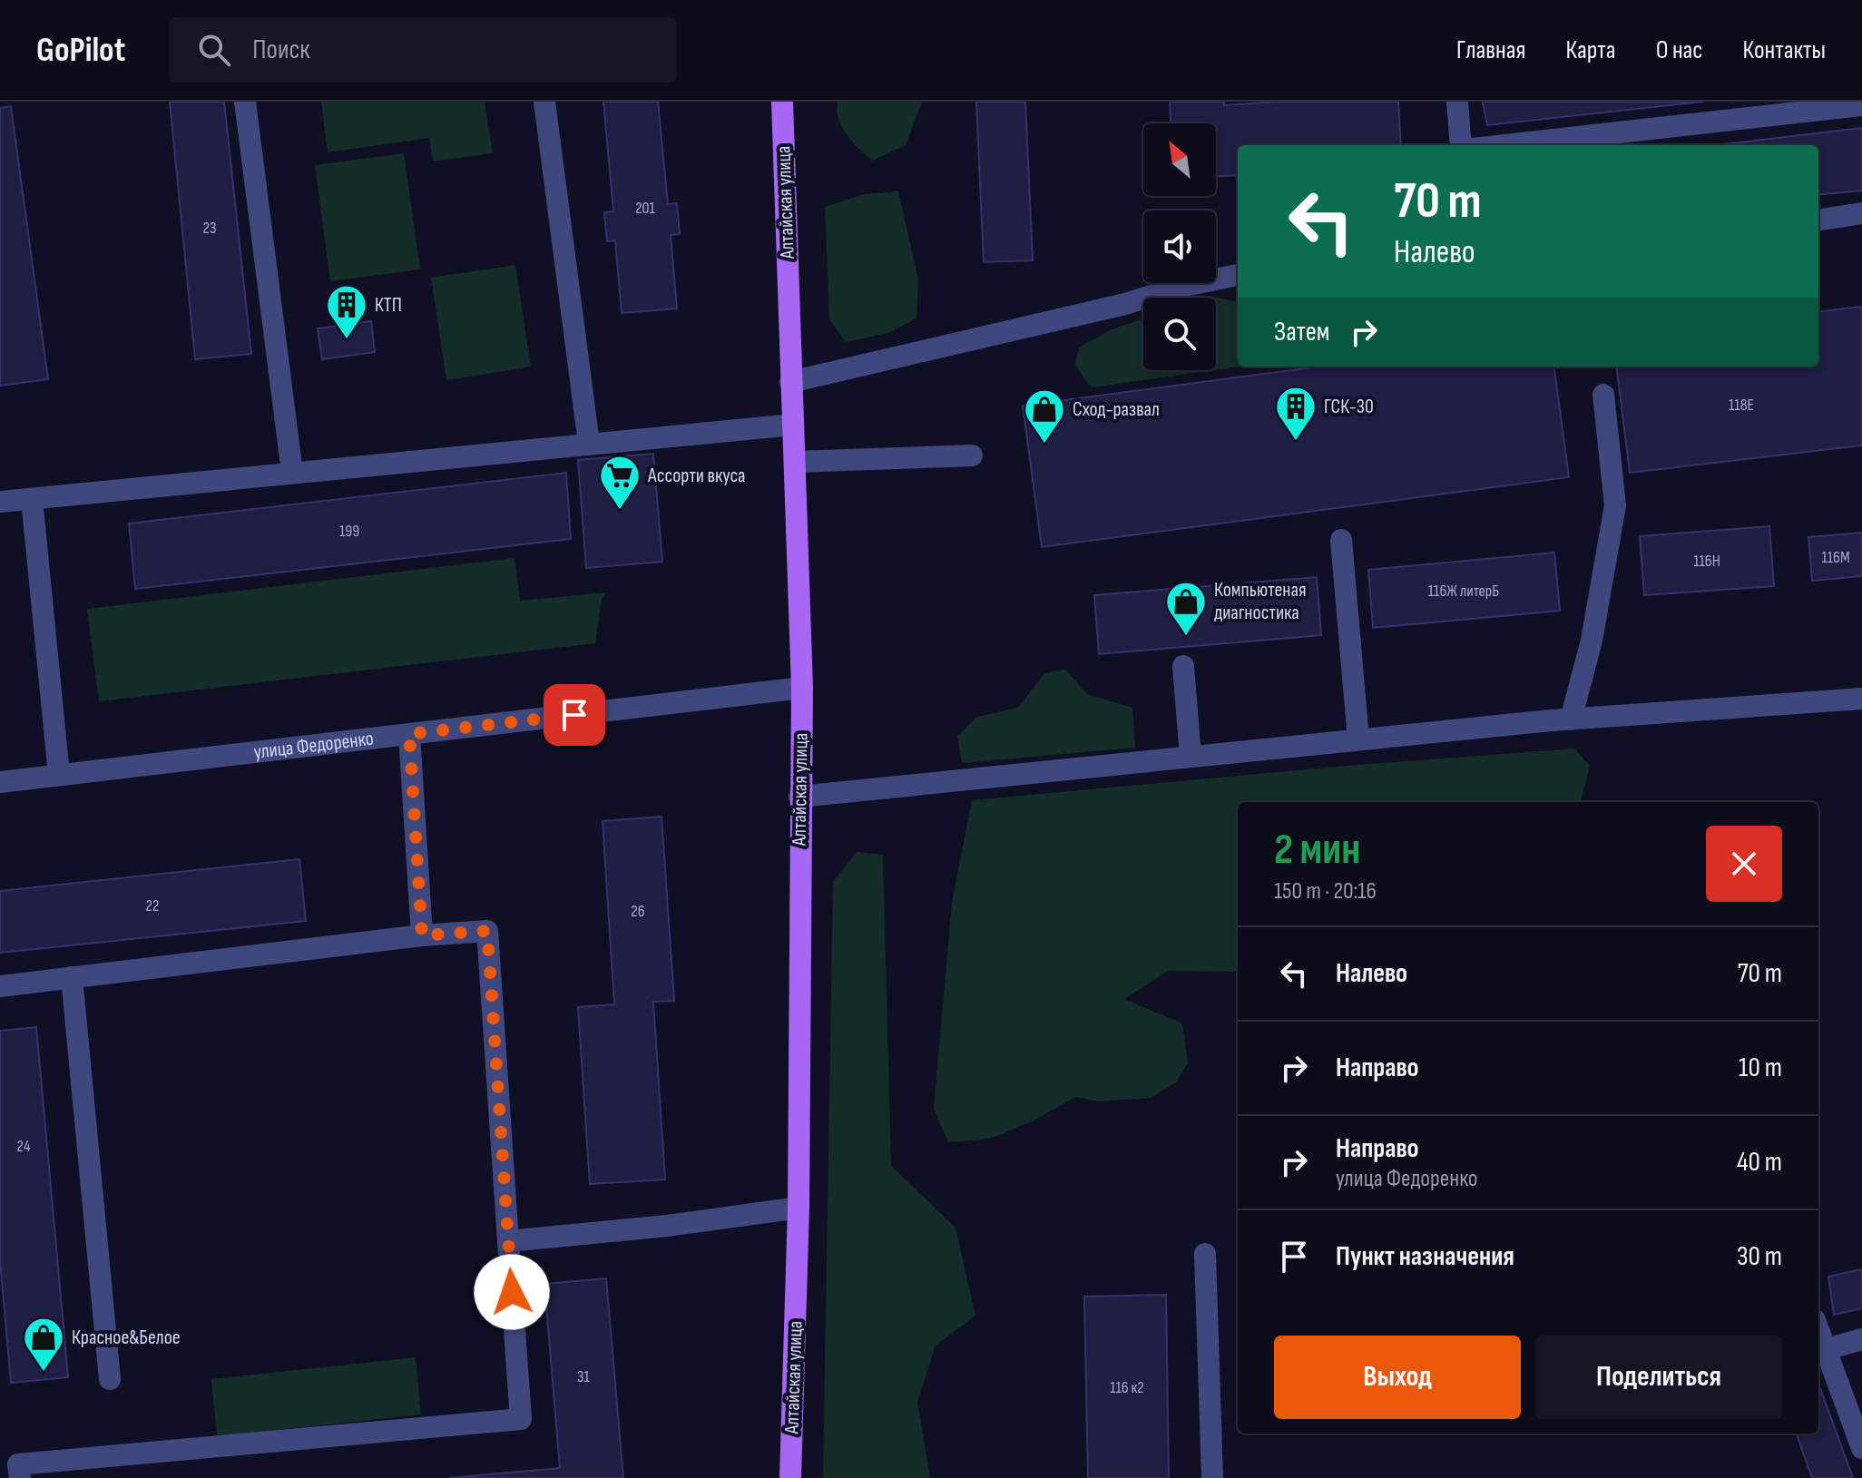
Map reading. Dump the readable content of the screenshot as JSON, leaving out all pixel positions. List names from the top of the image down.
{
  "streets": {
    "main road": ["Алтайская улица"],
    "street": ["улица Федоренко"]
  },
  "crossings": [
    ["Алтайская улица", "улица Федоренко"]
  ],
  "places": {
    "building": ["КТП", "ГСК-30"],
    "shop": ["Сход-развал", "Компьютеная диагностика", "Красное&Белое"],
    "supermarket": ["Ассорти вкуса"]
  },
  "house_numbers": [
    "201",
    "23",
    "118Е",
    "199",
    "116М",
    "116Н",
    "116Ж литерБ",
    "22",
    "26",
    "24",
    "31",
    "116 к2"
  ],
  "north": "top left",
  "page": {
    "header": "GoPilot",
    "search": "Поиск",
    "nav": [
      "Главная",
      "Карта",
      "О нас",
      "Контакты"
    ],
    "turn": ["70 m", "Налево"],
    "then": "Затем",
    "heading": ["2 мин", "150 m · 20:16"],
    "list": [
      {
        "name": "Налево",
        "value": "70 m"
      },
      {
        "name": "Направо",
        "value": "10 m"
      },
      {
        "name": "Направо",
        "note": "улица Федоренко",
        "value": "40 m"
      },
      {
        "name": "Пункт назначения",
        "value": "30 m"
      }
    ],
    "buttons": ["Выход", "Поделиться"]
  }
}
